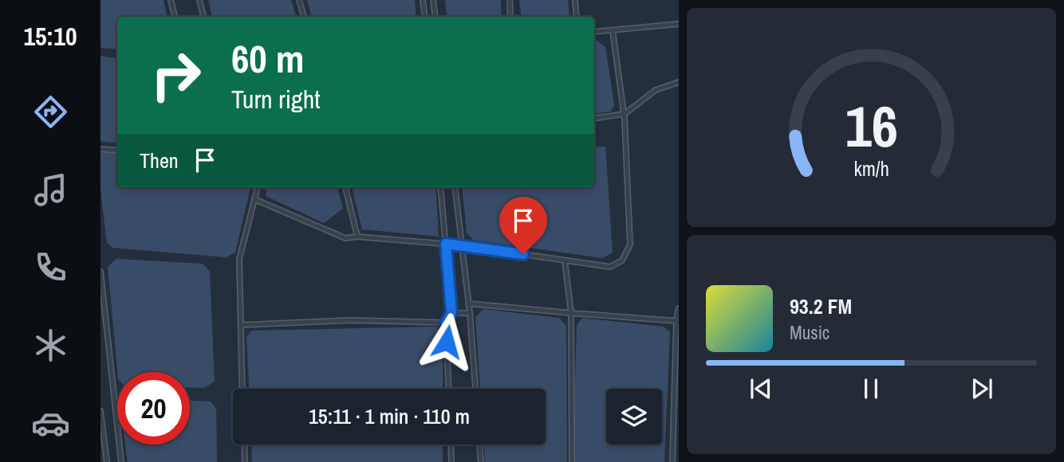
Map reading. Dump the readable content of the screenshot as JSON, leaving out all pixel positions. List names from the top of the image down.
{
  "page": {
    "tabs": "15:10",
    "turn": ["60 m", "Turn right"],
    "then": "Then",
    "song": ["93.2 FM", "Music"],
    "limit": "20",
    "trip": "15:11 · 1 min · 110 m",
    "gauge": ["16", "km/h"]
  }
}
